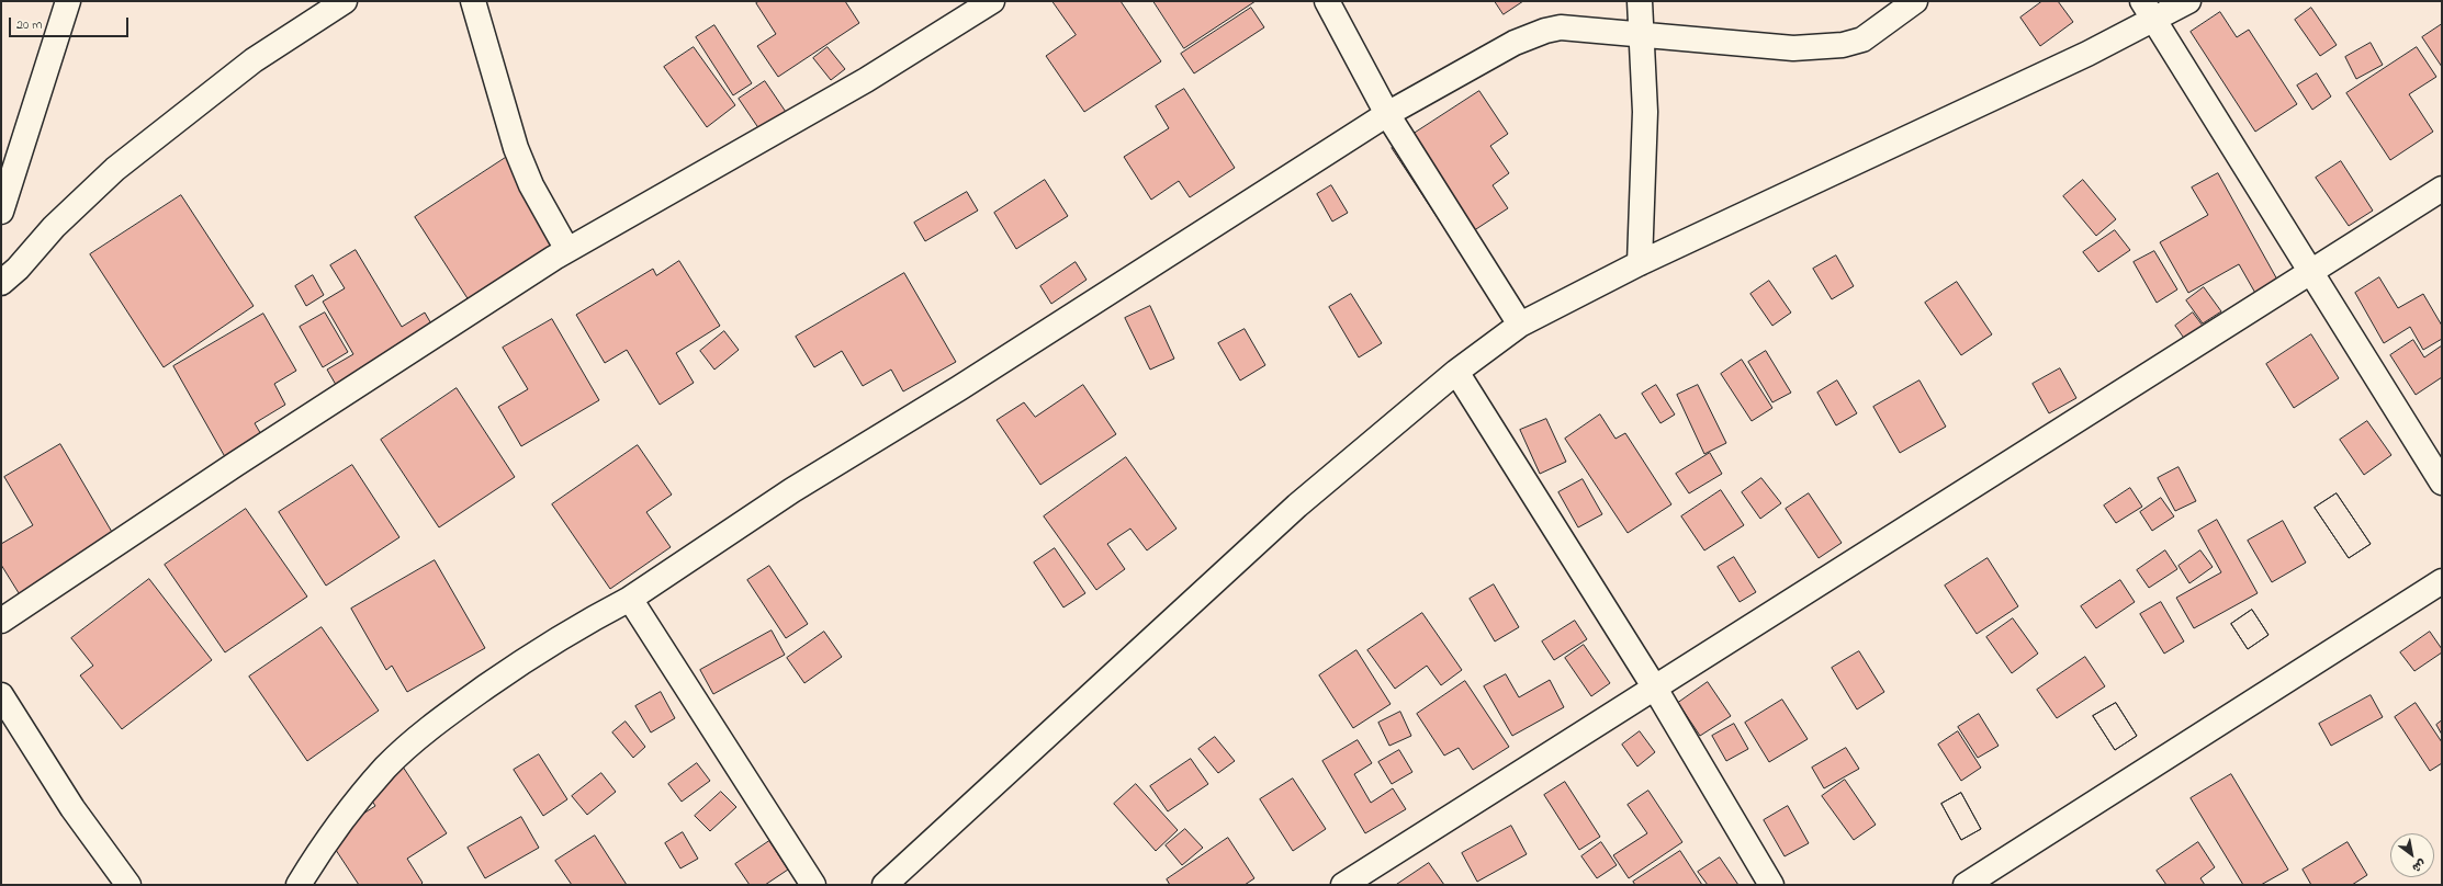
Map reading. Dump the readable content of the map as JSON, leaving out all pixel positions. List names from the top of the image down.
{
  "scale_bar": "20 m",
  "north": "bottom right"
}
